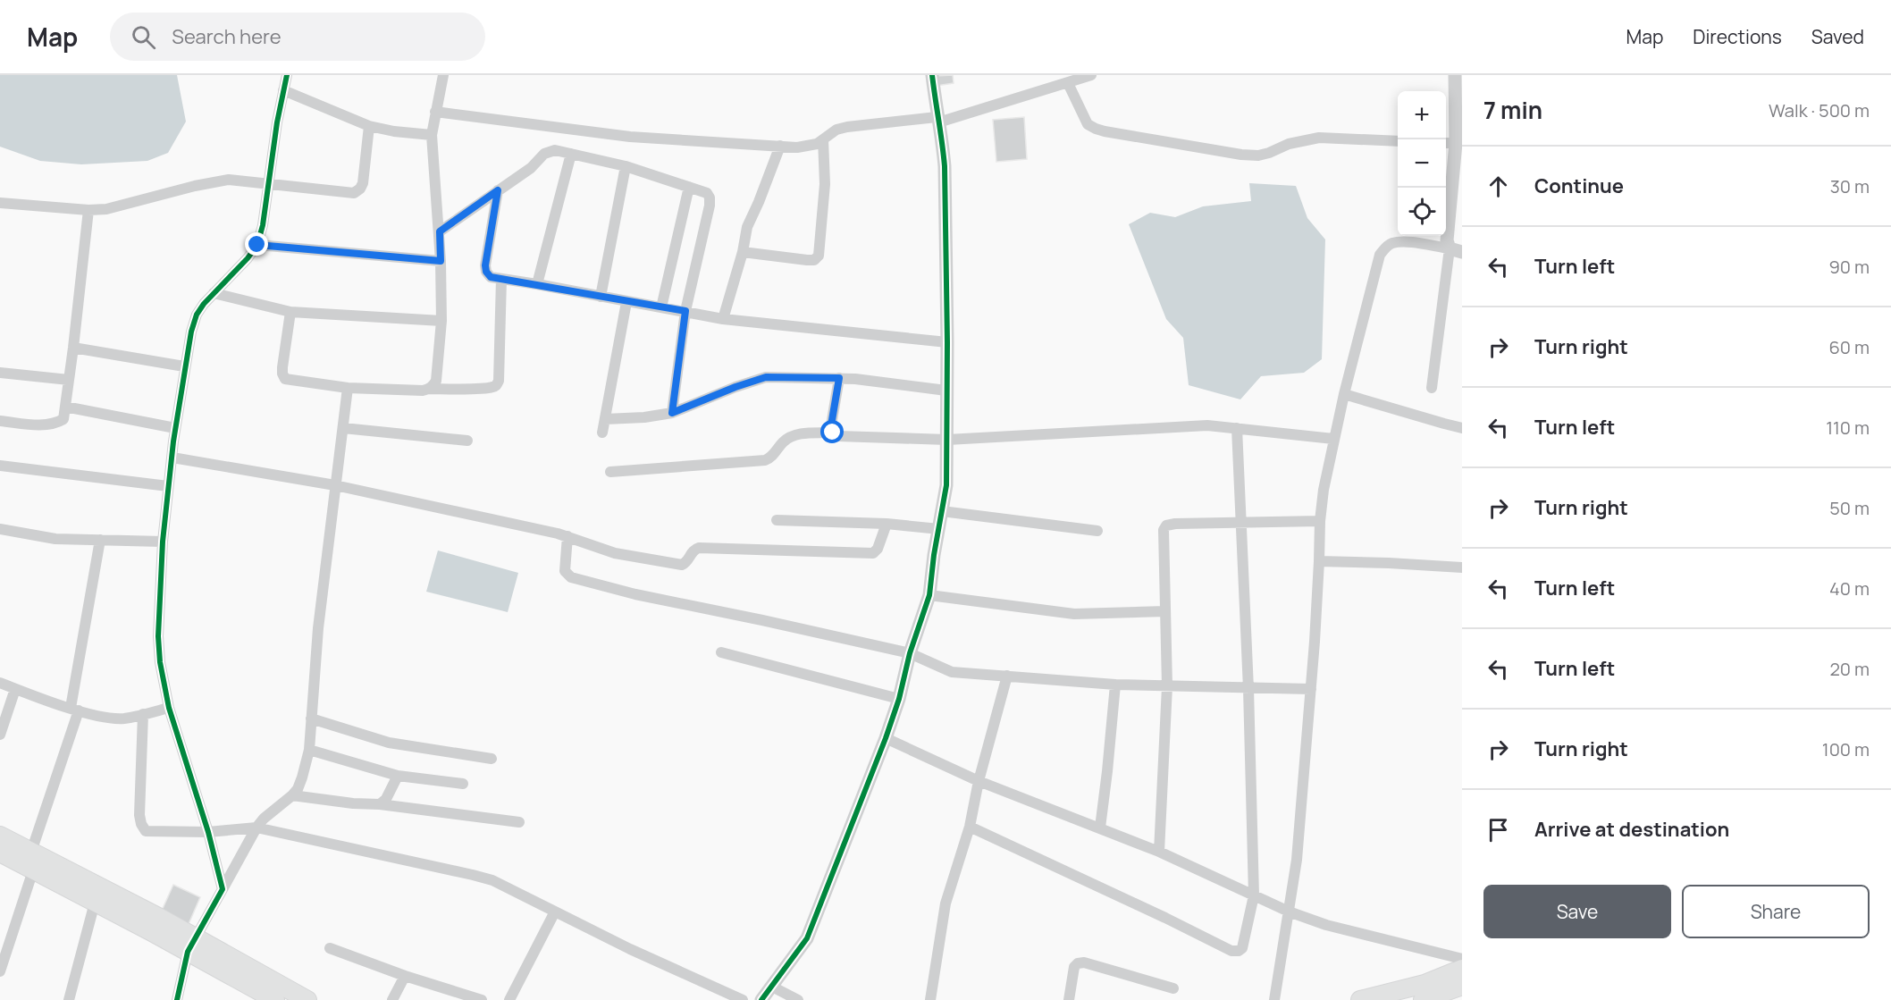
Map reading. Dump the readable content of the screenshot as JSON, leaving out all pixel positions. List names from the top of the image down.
{
  "page": {
    "header": "Map",
    "search": "Search here",
    "nav": ["Map", "Directions", "Saved"],
    "heading": ["7 min", "Walk · 500 m"],
    "map_buttons": ["+", "−"],
    "list": [
      ["Continue", "30 m"],
      ["Turn left", "90 m"],
      ["Turn right", "60 m"],
      ["Turn left", "110 m"],
      ["Turn right", "50 m"],
      ["Turn left", "40 m"],
      ["Turn left", "20 m"],
      ["Turn right", "100 m"],
      "Arrive at destination"
    ],
    "buttons": ["Save", "Share"]
  }
}
